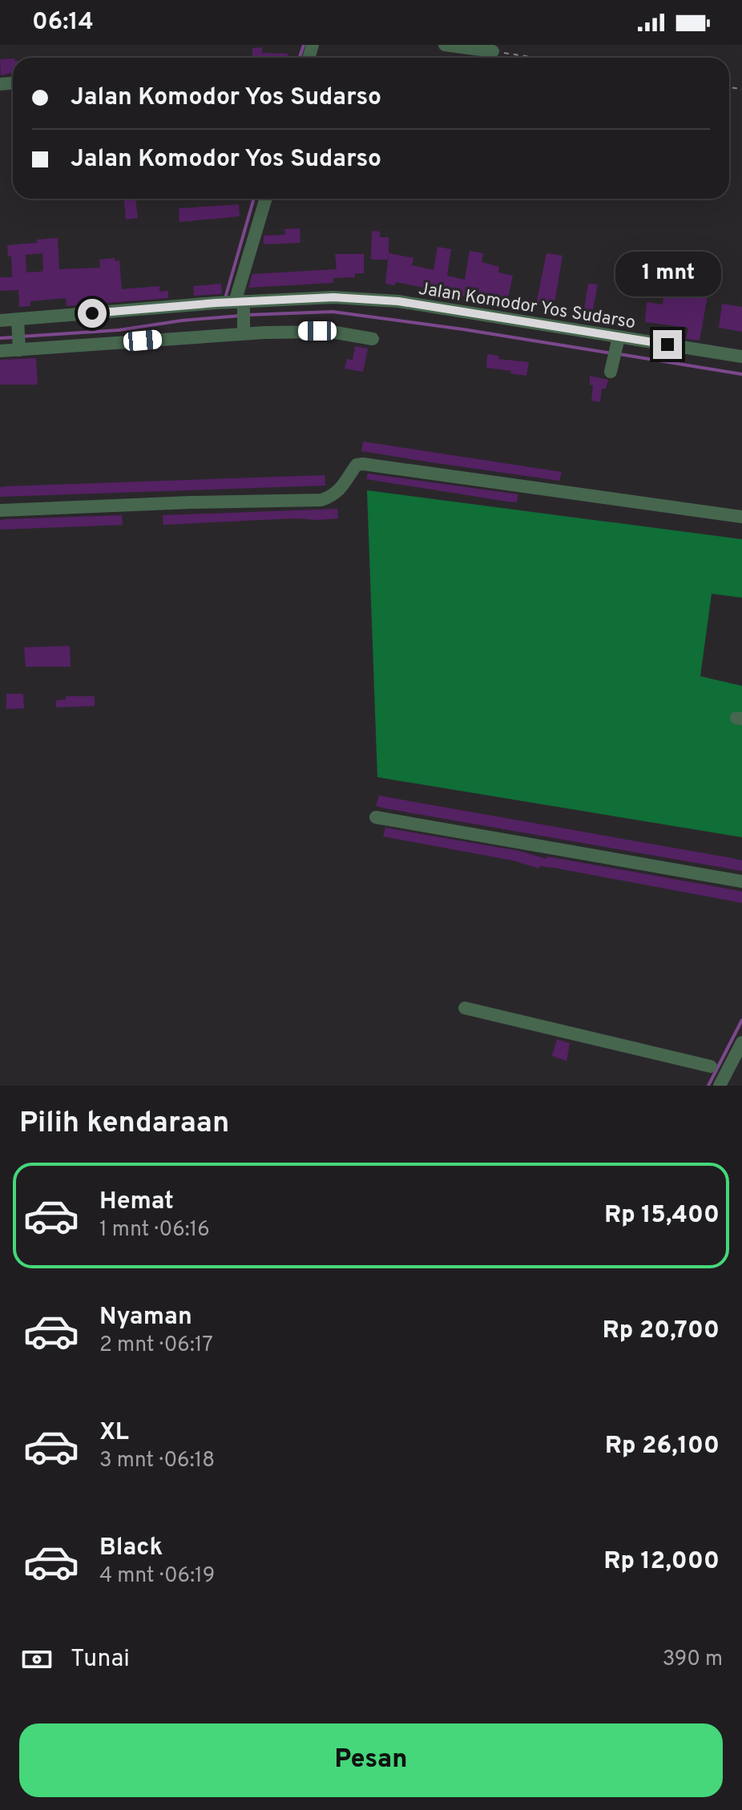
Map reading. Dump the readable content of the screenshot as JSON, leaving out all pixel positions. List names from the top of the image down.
{
  "streets": {
    "street": ["Jalan Komodor Yos Sudarso"]
  },
  "page": {
    "status": "06:14",
    "banner": ["Jalan Komodor Yos Sudarso", "Jalan Komodor Yos Sudarso"],
    "bubble": "1 mnt",
    "heading": "Pilih kendaraan",
    "list": [
      {
        "name": "Hemat",
        "note": "1 mnt · 06:16",
        "value": "Rp 15,400"
      },
      {
        "name": "Nyaman",
        "note": "2 mnt · 06:17",
        "value": "Rp 20,700"
      },
      {
        "name": "XL",
        "note": "3 mnt · 06:18",
        "value": "Rp 26,100"
      },
      {
        "name": "Black",
        "note": "4 mnt · 06:19",
        "value": "Rp 12,000"
      }
    ],
    "pay": ["Tunai", "390 m"],
    "buttons": "Pesan"
  }
}
